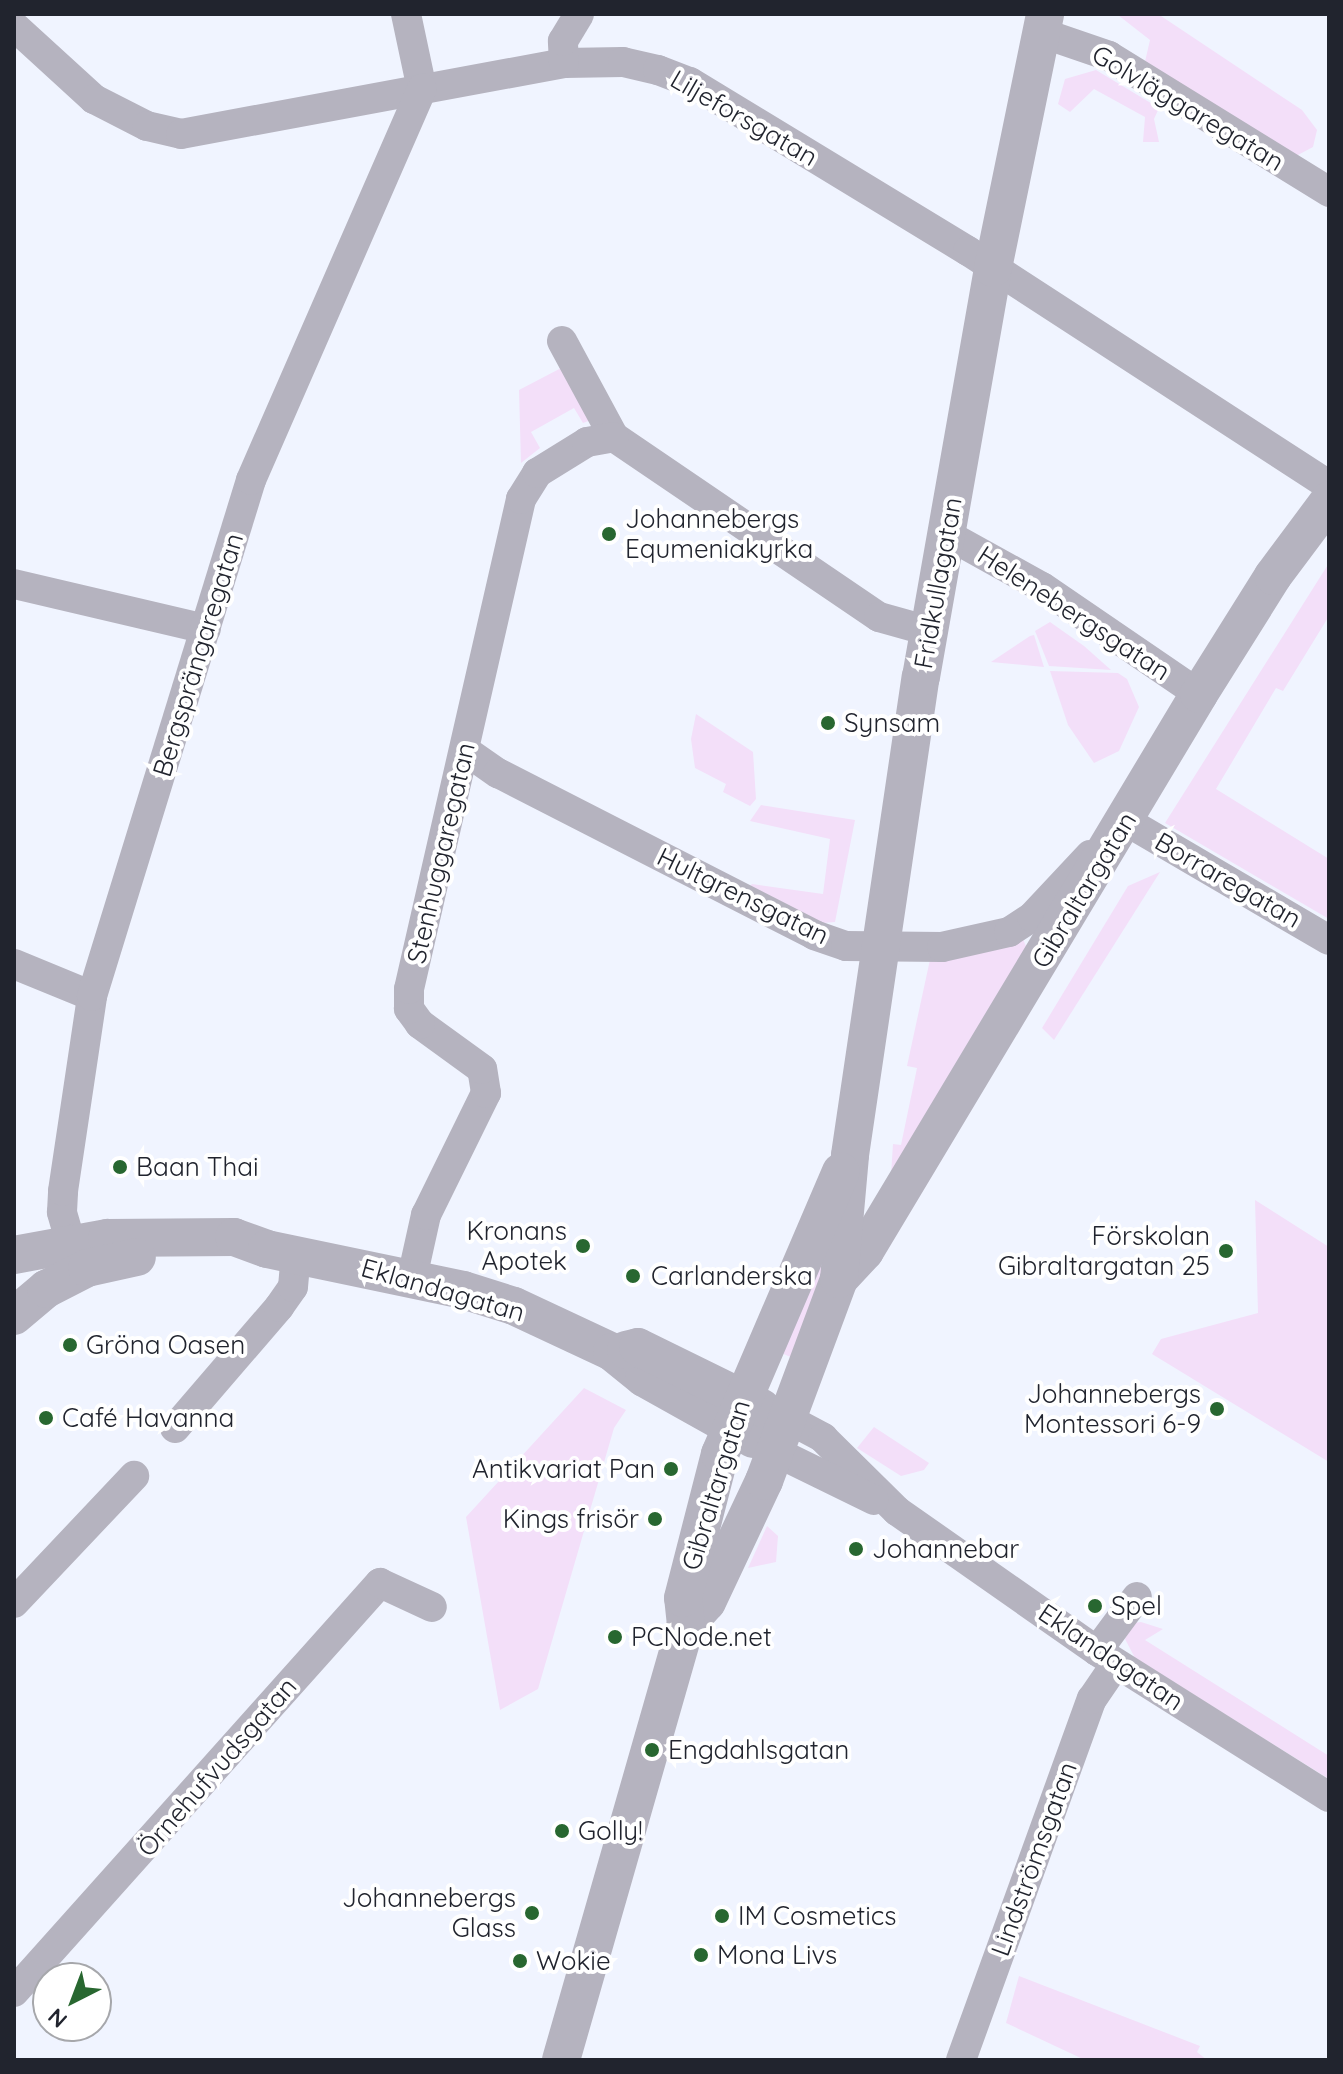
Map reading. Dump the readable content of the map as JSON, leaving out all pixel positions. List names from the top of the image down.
{
  "streets": {
    "street": [
      "Golvläggaregatan",
      "Liljeforsgatan",
      "Fridkullagatan",
      "Helenebergsgatan",
      "Bergsprängaregatan",
      "Stenhuggaregatan",
      "Borraregatan",
      "Gibraltargatan",
      "Hultgrensgatan",
      "Eklandagatan",
      "Örnehufvudsgatan",
      "Lindströmsgatan"
    ]
  },
  "crossings": [
    ["Golvläggaregatan", "Fridkullagatan"],
    ["Liljeforsgatan", "Fridkullagatan"],
    ["Liljeforsgatan", "Bergsprängaregatan"],
    ["Fridkullagatan", "Helenebergsgatan"],
    ["Fridkullagatan", "Gibraltargatan"],
    ["Fridkullagatan", "Hultgrensgatan"],
    ["Helenebergsgatan", "Gibraltargatan"],
    ["Bergsprängaregatan", "Eklandagatan"],
    ["Stenhuggaregatan", "Hultgrensgatan"],
    ["Stenhuggaregatan", "Eklandagatan"],
    ["Borraregatan", "Gibraltargatan"],
    ["Borraregatan", "Hultgrensgatan"],
    ["Gibraltargatan", "Hultgrensgatan"],
    ["Gibraltargatan", "Eklandagatan"],
    ["Eklandagatan", "Lindströmsgatan"]
  ],
  "places": [
    "Johannebergs Equmeniakyrka",
    "Synsam",
    "Baan Thai",
    "Kronans Apotek",
    "Förskolan Gibraltargatan 25",
    "Carlanderska",
    "Gröna Oasen",
    "Johannebergs Montessori 6-9",
    "Café Havanna",
    "Antikvariat Pan",
    "Kings frisör",
    "Johannebar",
    "Spel",
    "PCNode.net",
    "Engdahlsgatan",
    "Golly!",
    "Johannebergs Glass",
    "IM Cosmetics",
    "Mona Livs",
    "Wokie"
  ],
  "north": "bottom left"
}
